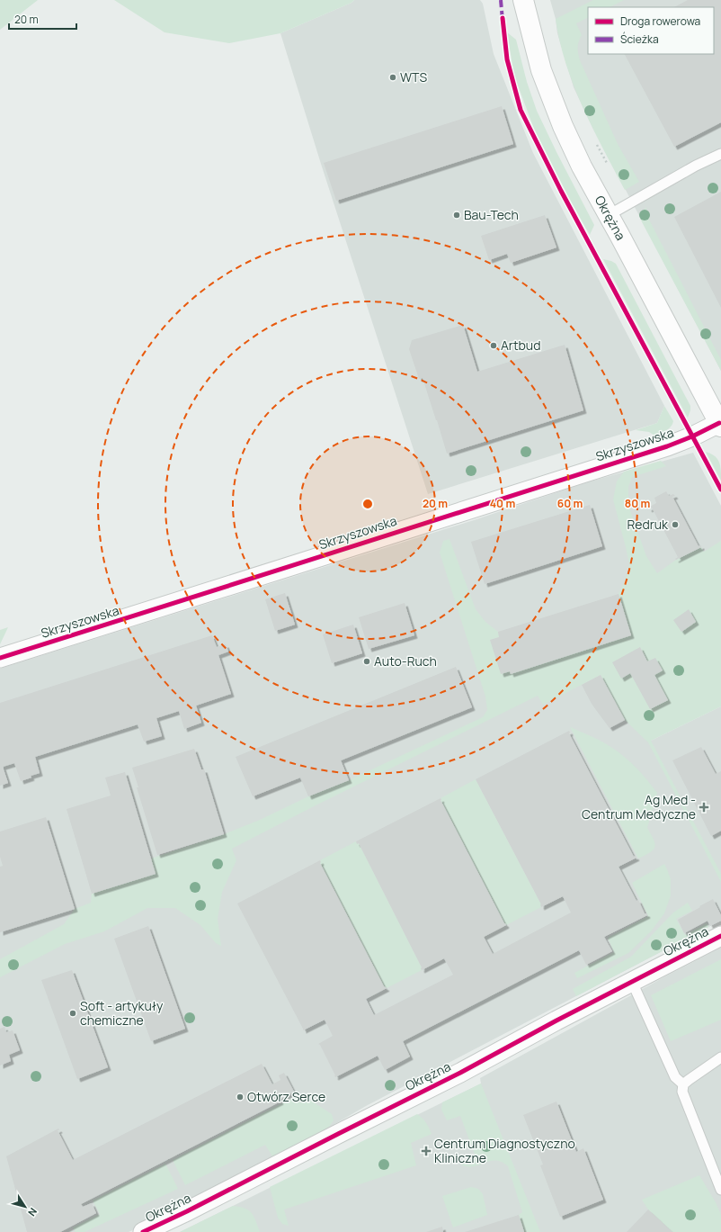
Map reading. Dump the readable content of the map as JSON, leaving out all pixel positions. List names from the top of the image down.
{
  "streets": {
    "street": ["Okrężna", "Skrzyszowska"]
  },
  "crossings": [
    ["Okrężna", "Skrzyszowska"]
  ],
  "places": {
    "other": [
      "WTS",
      "Bau-Tech",
      "Artbud",
      "Redruk",
      "Auto-Ruch",
      "Soft - artykuły chemiczne",
      "Otwórz Serce"
    ],
    "health": ["Ag Med - Centrum Medyczne", "Centrum Diagnostyczno Kliniczne"]
  },
  "legend": ["Droga rowerowa", "Ścieżka"],
  "scale_bar": "20 m",
  "north": "bottom right",
  "rings": [
    "20 m",
    "40 m",
    "60 m",
    "80 m"
  ]
}
